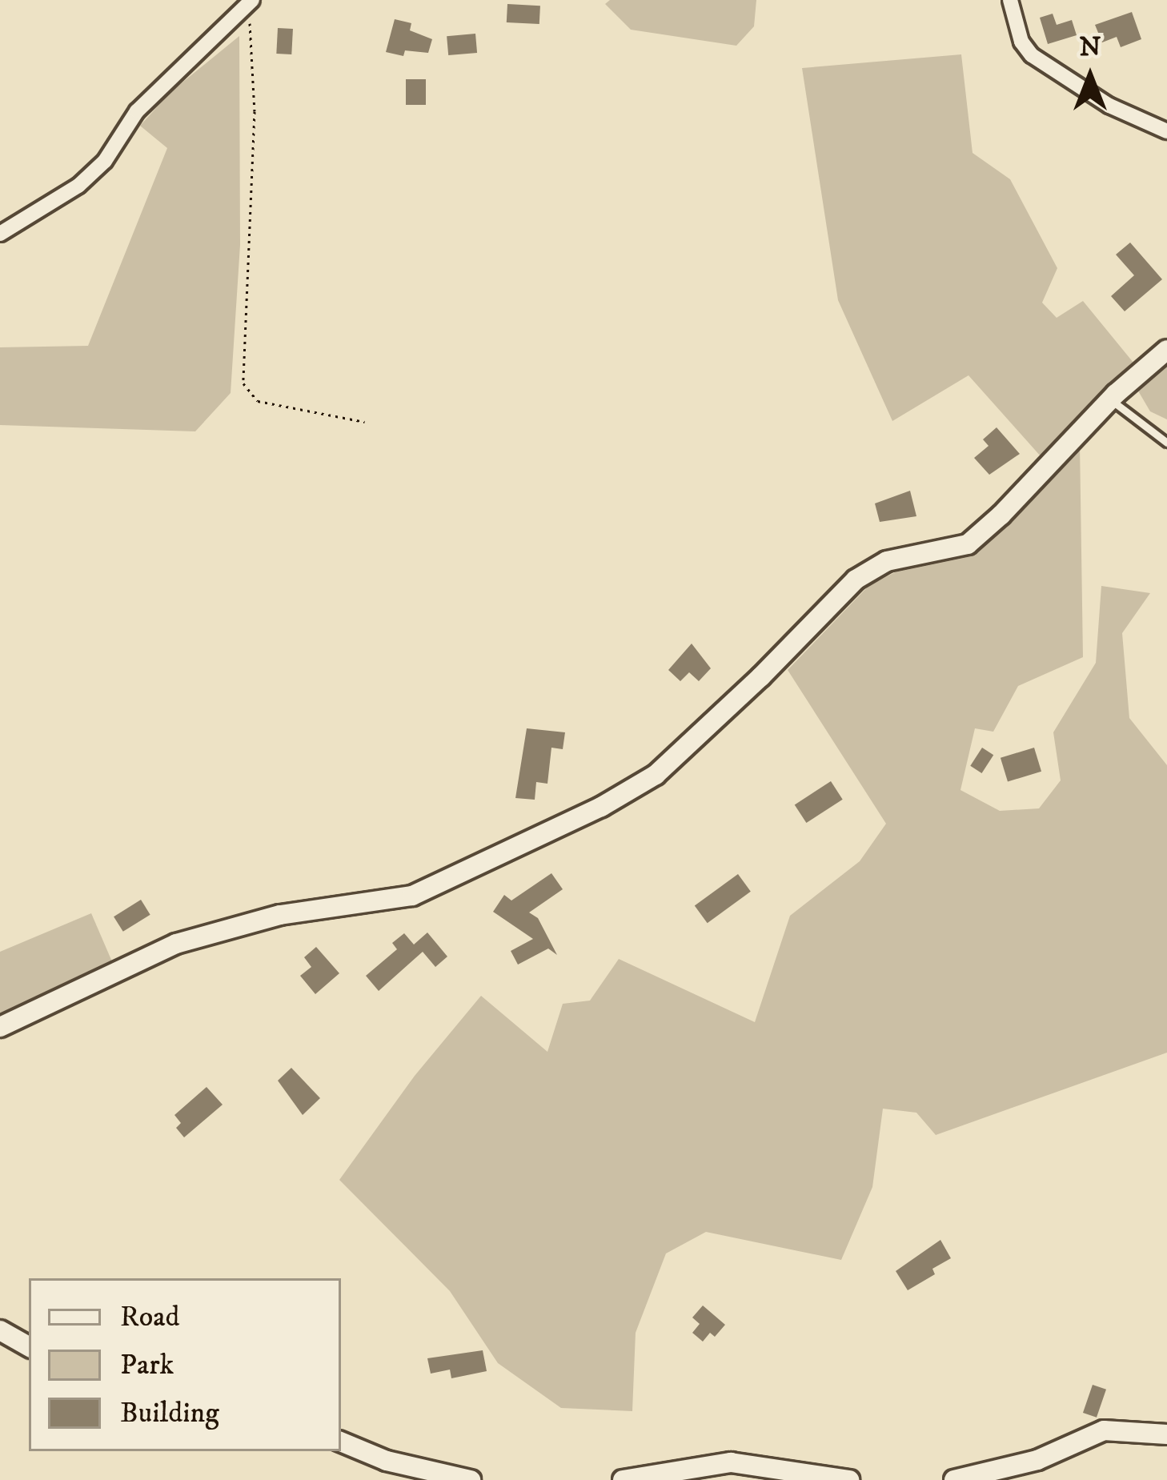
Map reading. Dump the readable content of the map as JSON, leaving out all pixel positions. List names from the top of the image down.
{
  "legend": ["Road", "Park", "Building"],
  "north": "top"
}
